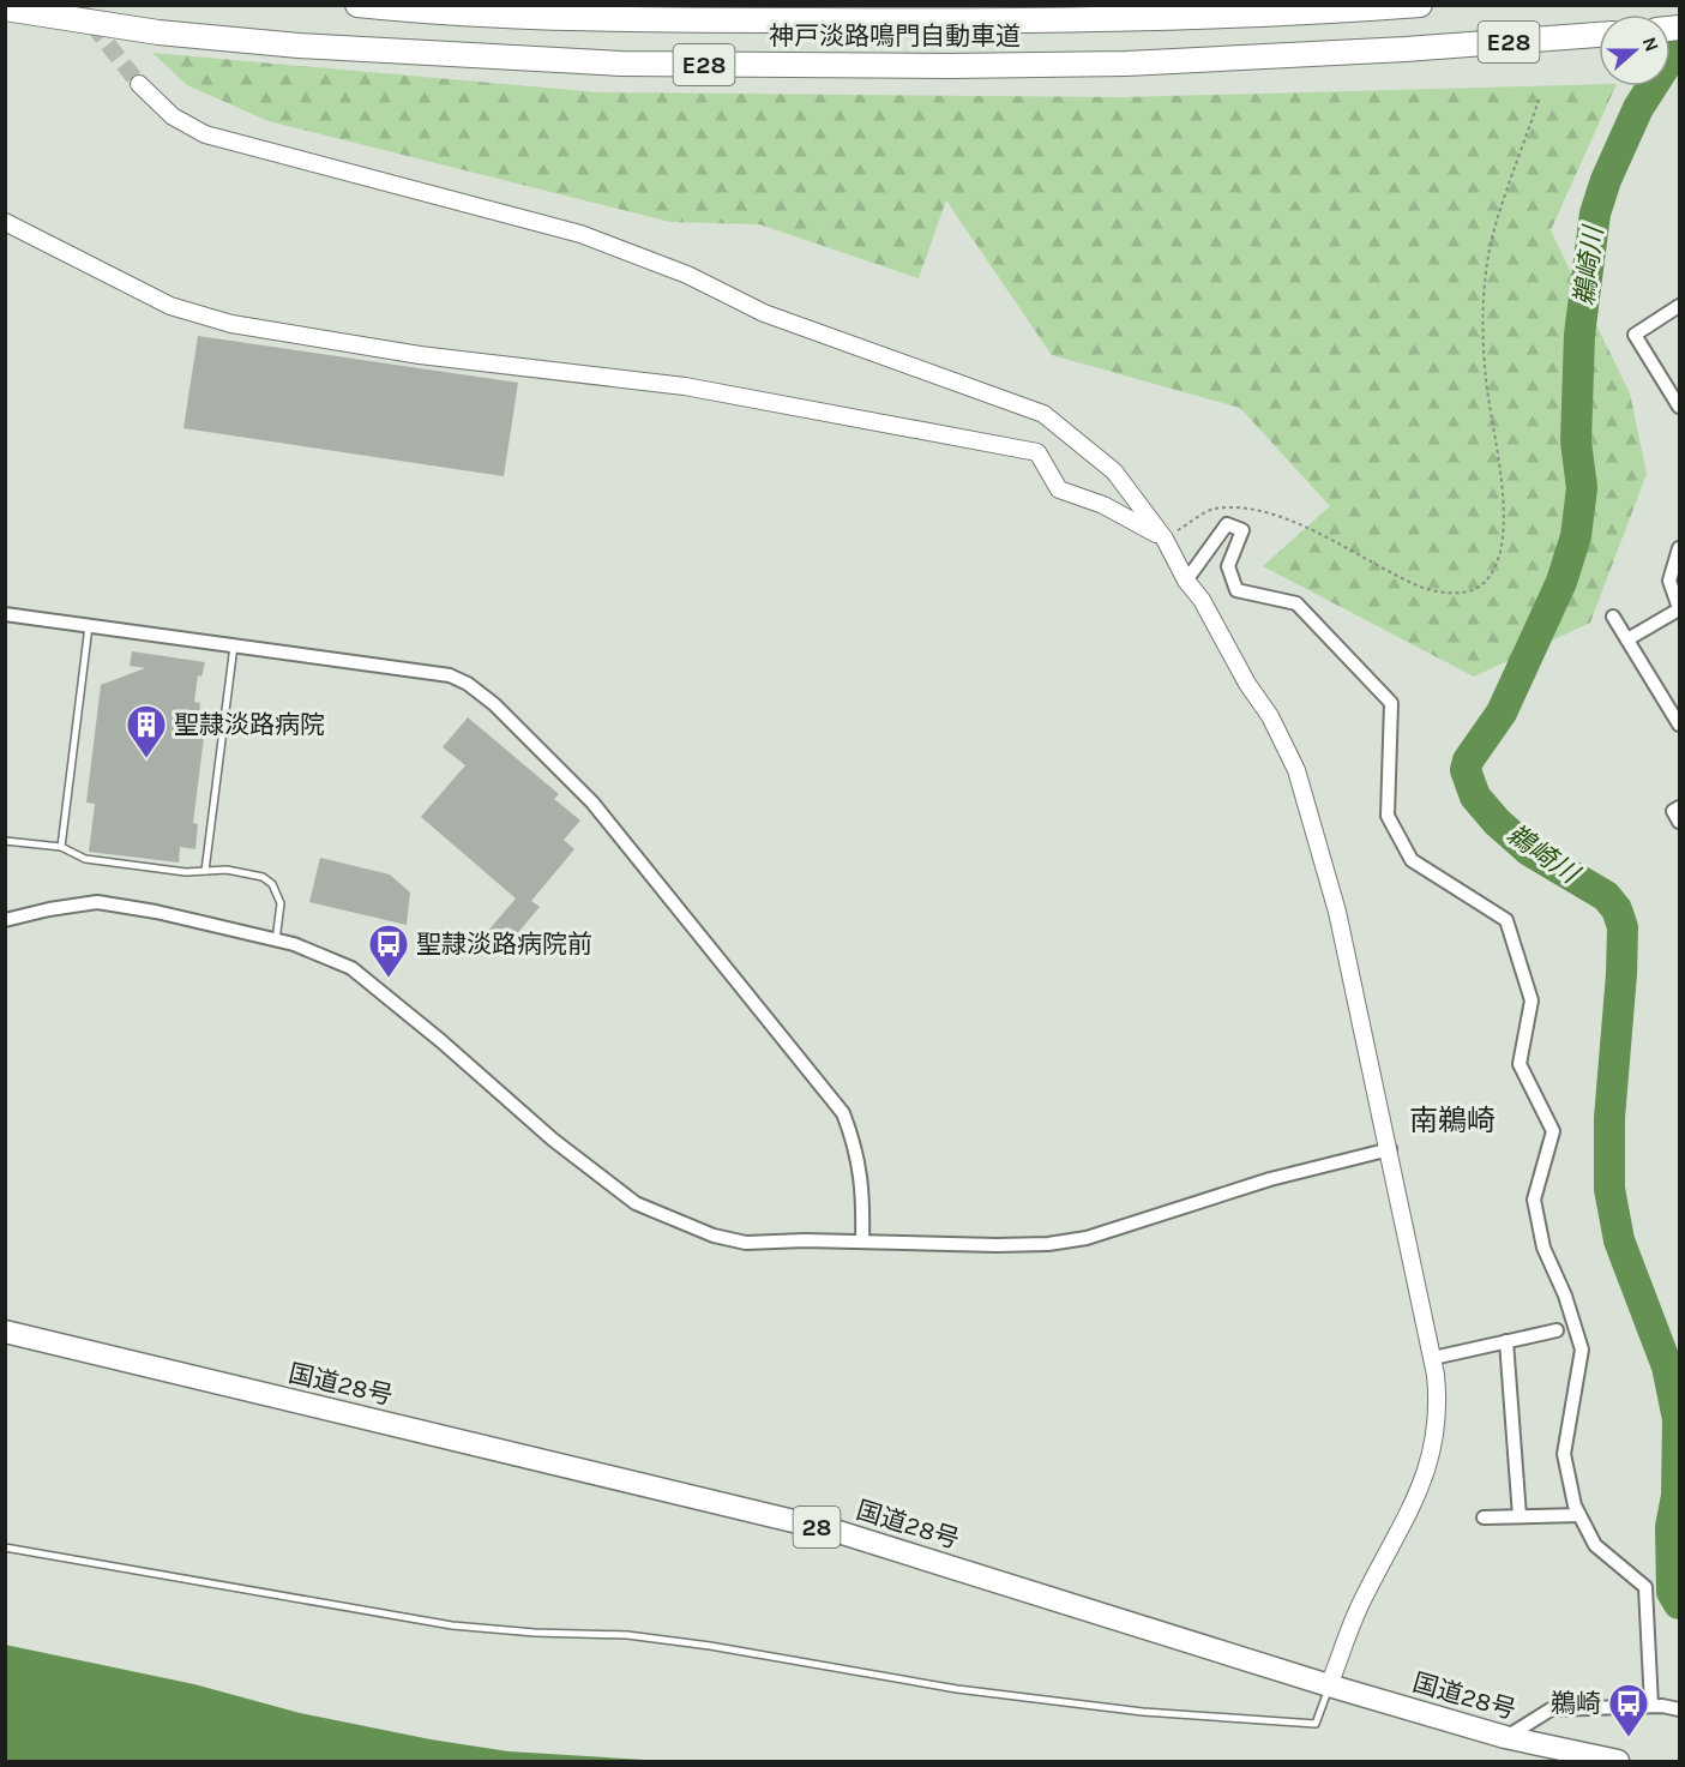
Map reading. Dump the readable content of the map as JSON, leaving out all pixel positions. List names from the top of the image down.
{
  "streets": {
    "highway": [
      "神戸淡路鳴門自動車道",
      "E28",
      "国道28号",
      "28"
    ]
  },
  "districts": ["南鵜崎"],
  "water": ["鵜崎川"],
  "places": {
    "building": ["聖隷淡路病院"],
    "bus stop": ["聖隷淡路病院前", "鵜崎"]
  },
  "north": "right"
}
